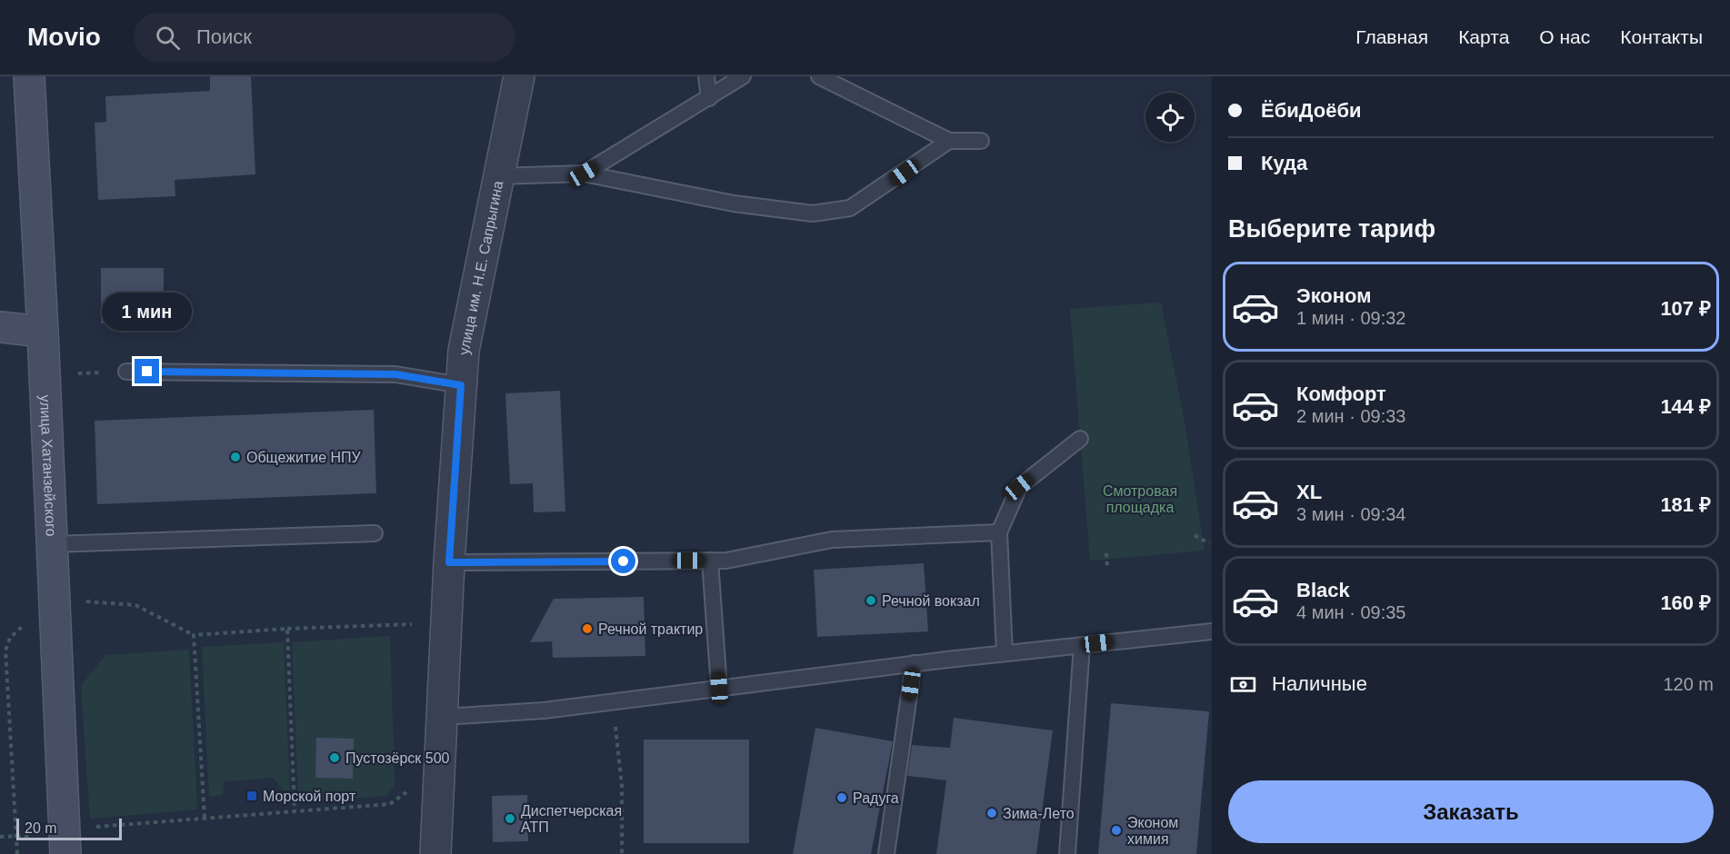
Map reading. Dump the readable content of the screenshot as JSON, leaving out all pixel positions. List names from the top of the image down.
{
  "streets": {
    "street": ["улица им. Н.Е. Сапрыгина", "улица Хатанзейского"]
  },
  "parks": ["Смотровая площадка"],
  "places": {
    "other": [
      "Общежитие НПУ",
      "Речной вокзал",
      "Речной трактир",
      "Пустозёрск 500",
      "Радуга",
      "Зима-Лето",
      "Диспетчерская АТП",
      "Эконом химия"
    ],
    "transit": ["Морской порт"]
  },
  "scale_bar": "20 m",
  "page": {
    "header": "Movio",
    "search": "Поиск",
    "nav": [
      "Главная",
      "Карта",
      "О нас",
      "Контакты"
    ],
    "banner": ["ЁбиДоёби", "Куда"],
    "heading": "Выберите тариф",
    "list": [
      {
        "name": "Эконом",
        "note": "1 мин · 09:32",
        "value": "107 ₽"
      },
      {
        "name": "Комфорт",
        "note": "2 мин · 09:33",
        "value": "144 ₽"
      },
      {
        "name": "XL",
        "note": "3 мин · 09:34",
        "value": "181 ₽"
      },
      {
        "name": "Black",
        "note": "4 мин · 09:35",
        "value": "160 ₽"
      }
    ],
    "bubble": "1 мин",
    "pay": ["Наличные", "120 m"],
    "buttons": "Заказать",
    "scale": "20 m"
  }
}
